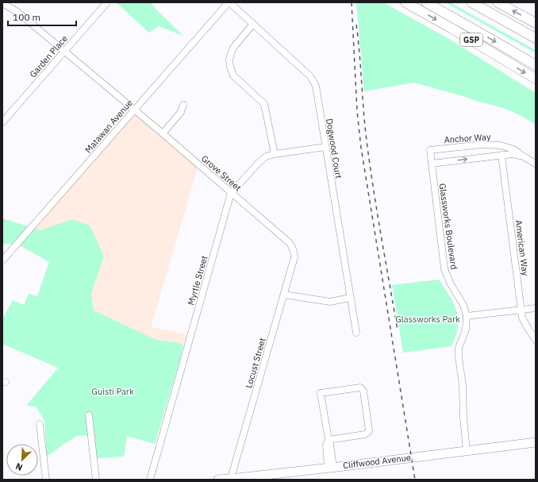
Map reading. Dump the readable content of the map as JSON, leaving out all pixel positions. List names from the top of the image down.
{
  "streets": {
    "highway": ["GSP"],
    "main road": ["Cliffwood Avenue"],
    "street": [
      "Garden Place",
      "Matawan Avenue",
      "Anchor Way",
      "Dogwood Court",
      "Grove Street",
      "Glassworks Boulevard",
      "American Way",
      "Myrtle Street",
      "Locust Street"
    ]
  },
  "crossings": [
    ["Garden Place", "Grove Street"],
    ["Matawan Avenue", "Dogwood Court"],
    ["Matawan Avenue", "Grove Street"],
    ["Anchor Way", "Glassworks Boulevard"],
    ["Anchor Way", "American Way"],
    ["Dogwood Court", "Myrtle Street"],
    ["Grove Street", "Myrtle Street"],
    ["Grove Street", "Locust Street"],
    ["Glassworks Boulevard", "Cliffwood Avenue"],
    ["Locust Street", "Cliffwood Avenue"]
  ],
  "parks": ["Glassworks Park", "Guisti Park"],
  "scale_bar": "100 m",
  "north": "bottom left"
}
